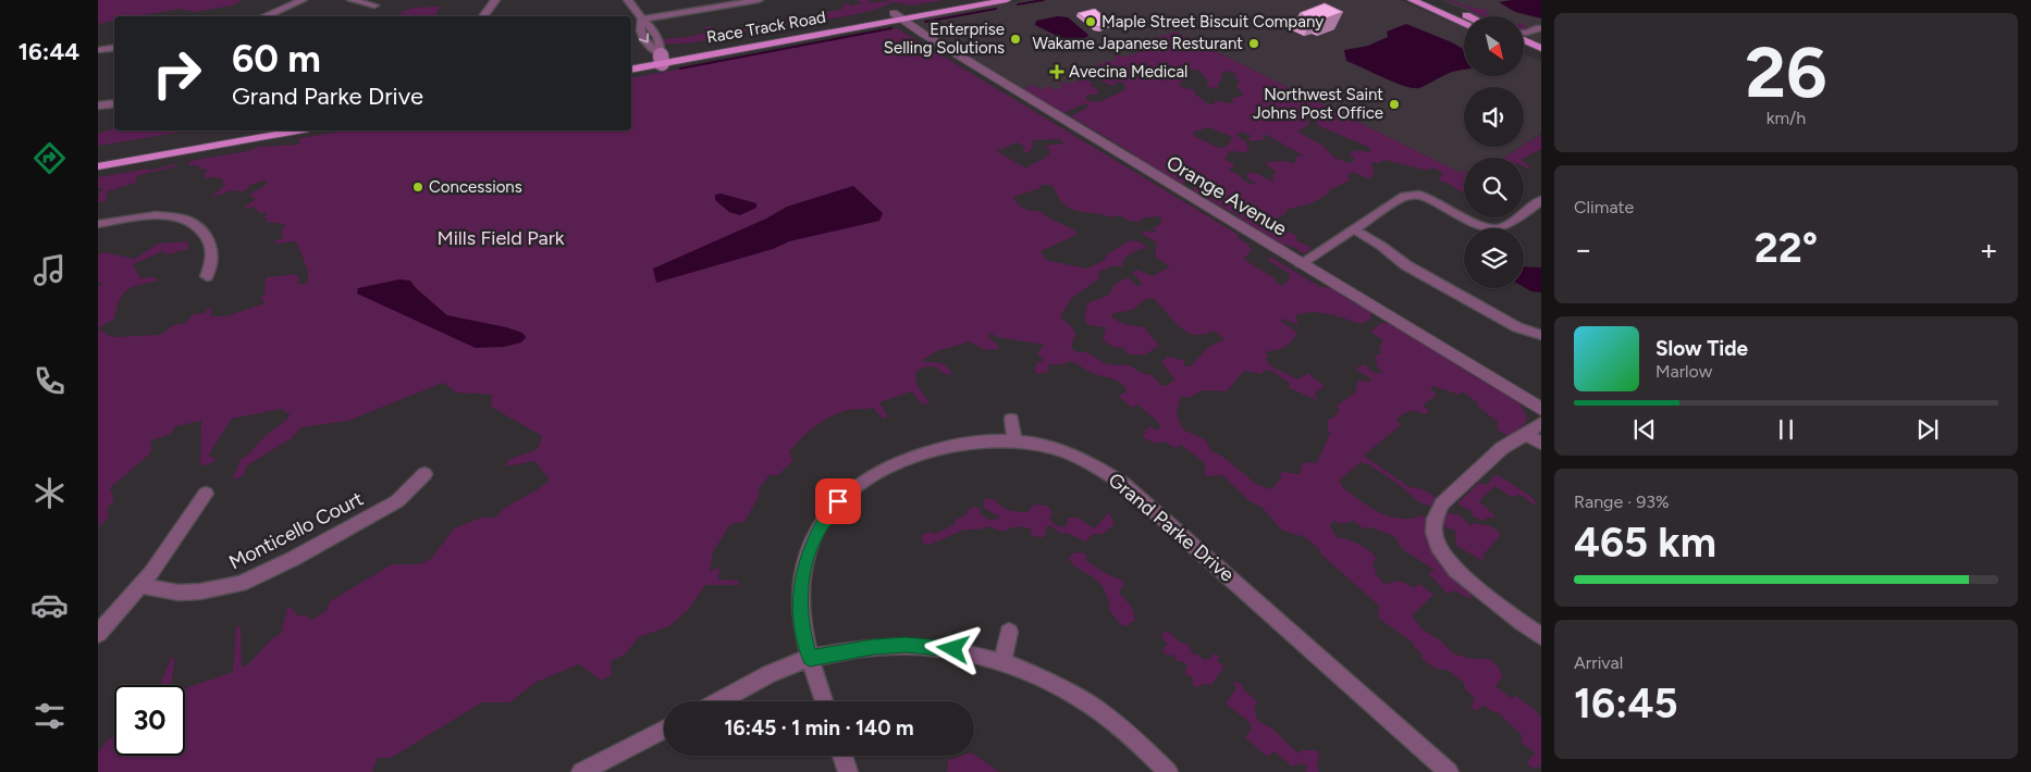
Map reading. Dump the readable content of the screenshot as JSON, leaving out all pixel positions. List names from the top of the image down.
{
  "streets": {
    "main road": ["Race Track Road"],
    "street": ["Orange Avenue", "Grand Parke Drive", "Monticello Court"]
  },
  "crossings": [
    ["Race Track Road", "Orange Avenue"]
  ],
  "parks": ["Mills Field Park"],
  "places": {
    "other": [
      "Maple Street Biscuit Company",
      "Enterprise Selling Solutions",
      "Wakame Japanese Resturant",
      "Northwest Saint Johns Post Office",
      "Concessions"
    ],
    "health": ["Avecina Medical"]
  },
  "north": "bottom right",
  "page": {
    "tabs": "16:44",
    "tile": [
      ["26", "km/h"],
      "Climate",
      ["Range · 93%", "465 km"],
      ["Arrival", "16:45"]
    ],
    "turn": ["60 m", "Grand Parke Drive"],
    "heat": ["−", "22°", "+"],
    "song": ["Slow Tide", "Marlow"],
    "limit": "30",
    "trip": "16:45 · 1 min · 140 m"
  }
}
